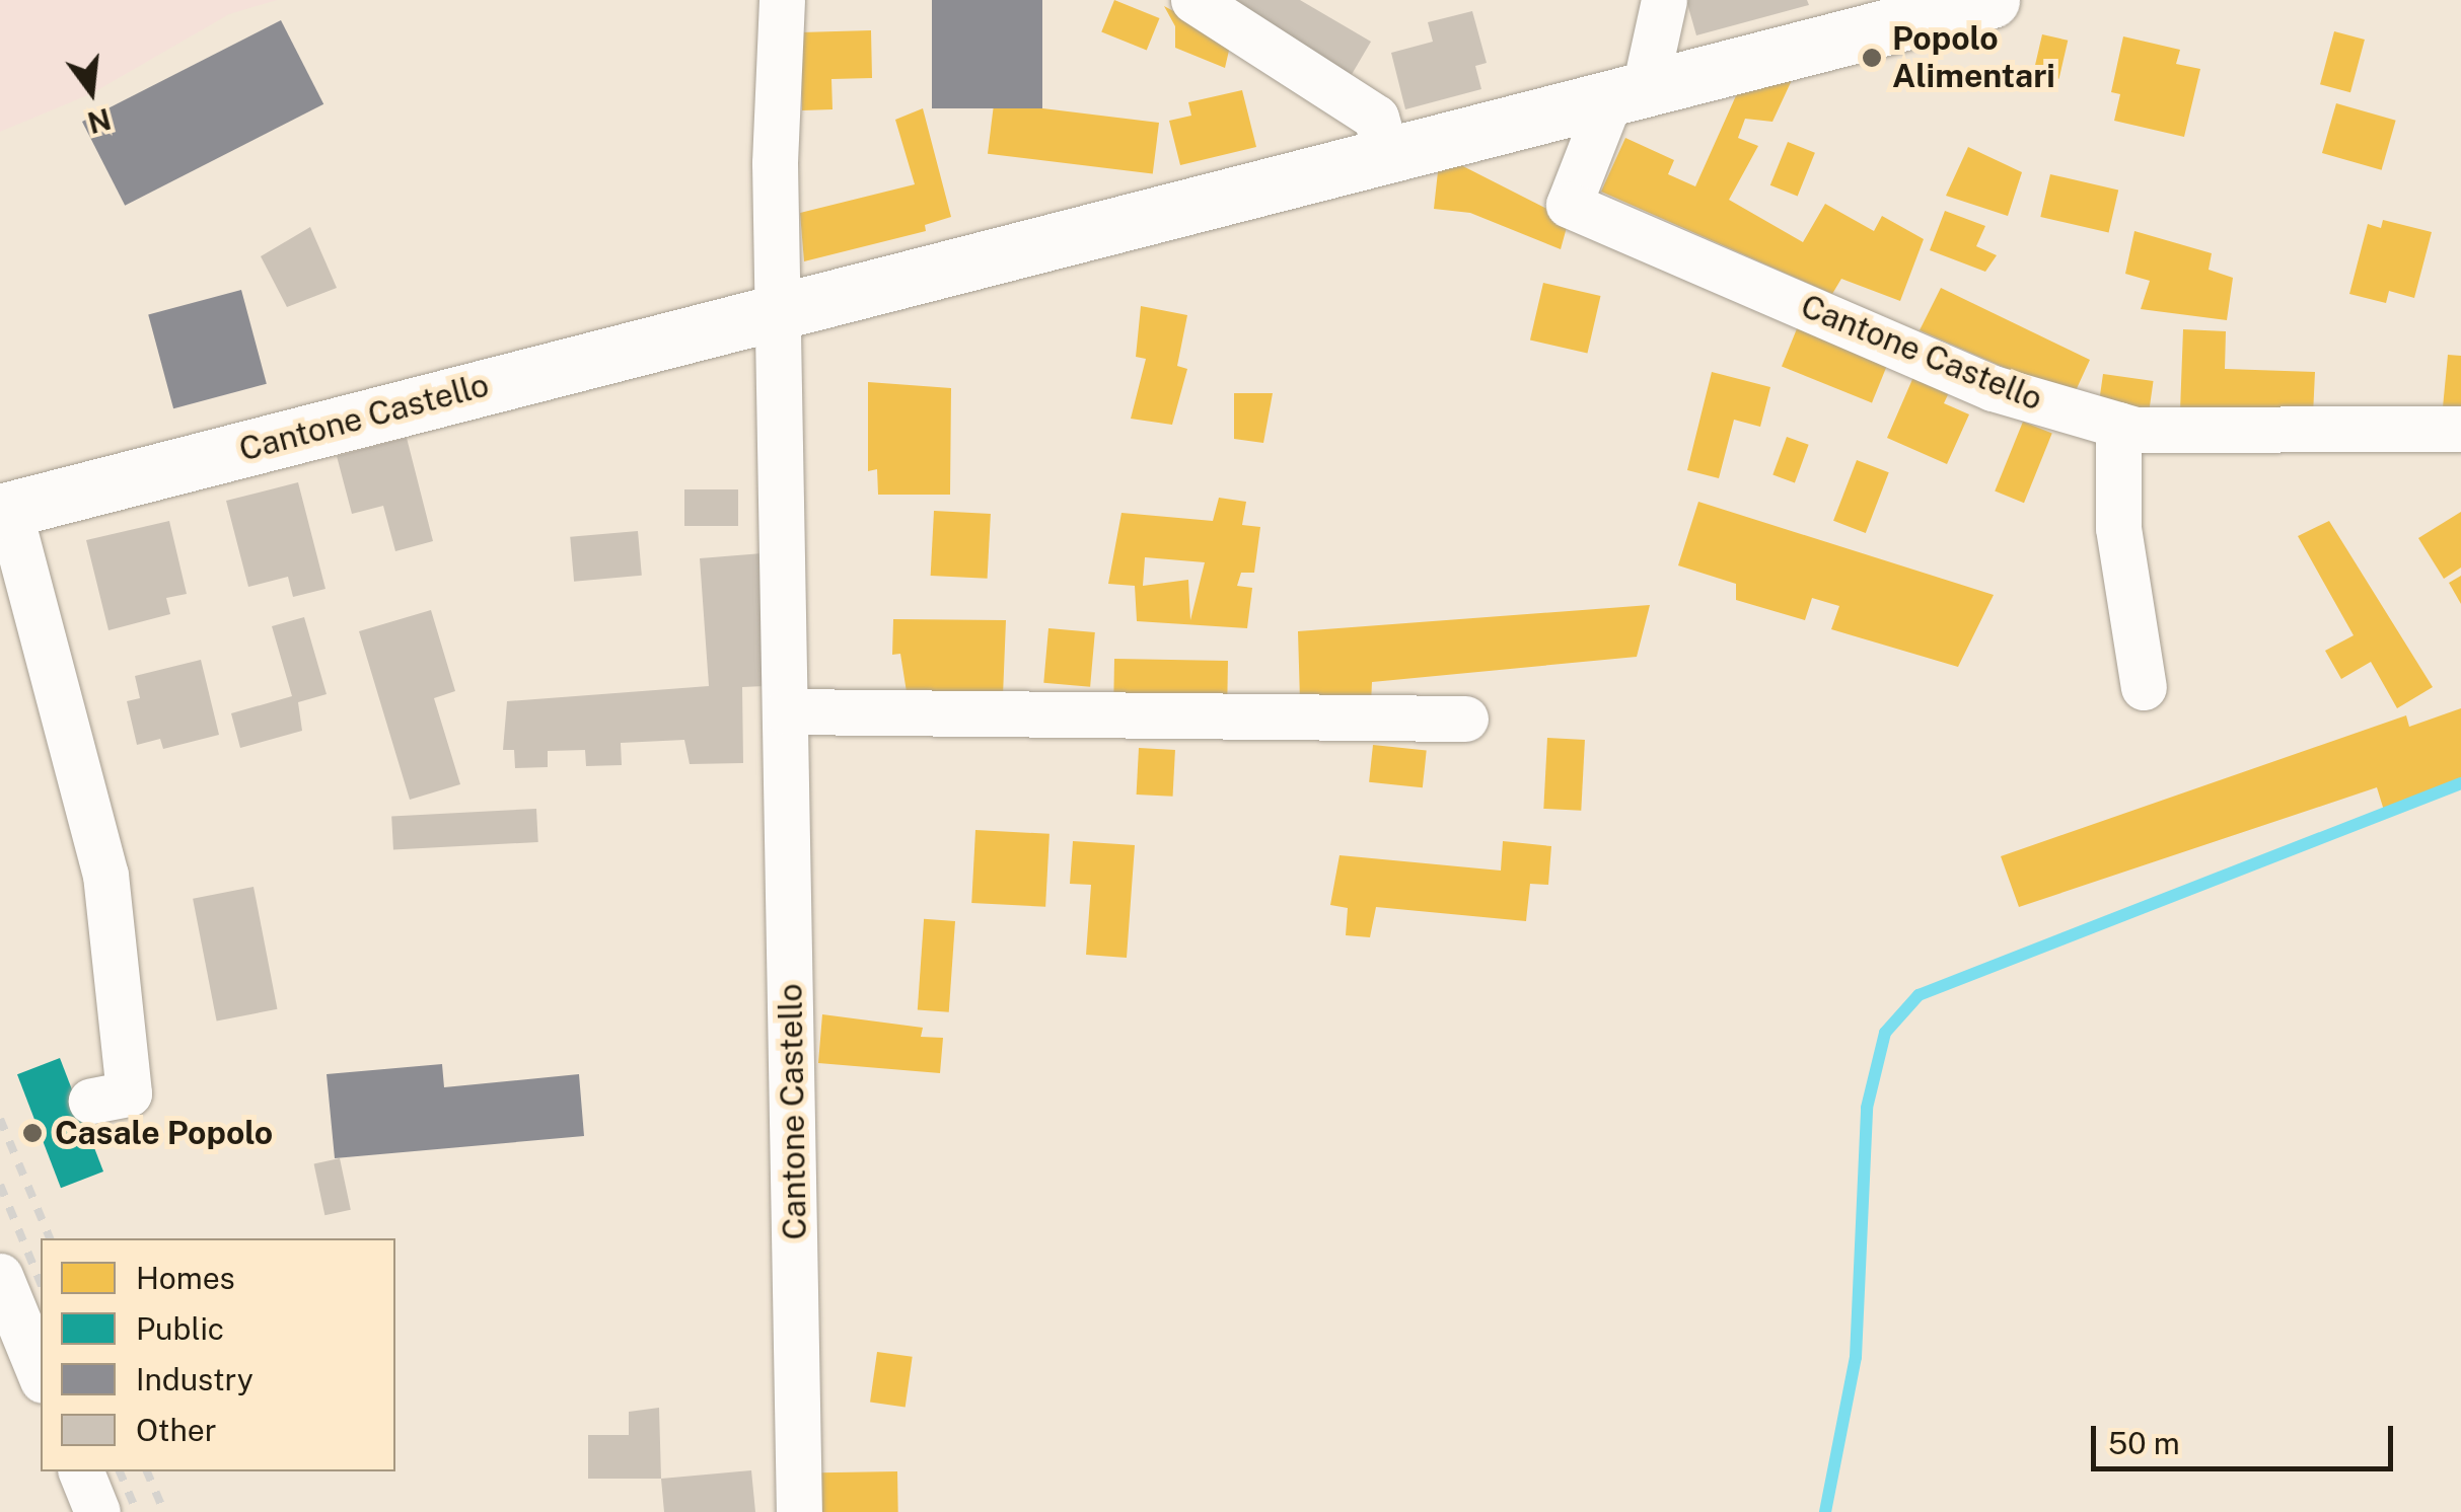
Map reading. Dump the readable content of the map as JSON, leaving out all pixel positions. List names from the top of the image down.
{
  "streets": {
    "street": ["Cantone Castello"]
  },
  "places": ["Popolo Alimentari", "Casale Popolo"],
  "legend": [
    "Homes",
    "Public",
    "Industry",
    "Other"
  ],
  "scale_bar": "50 m",
  "north": "bottom"
}
